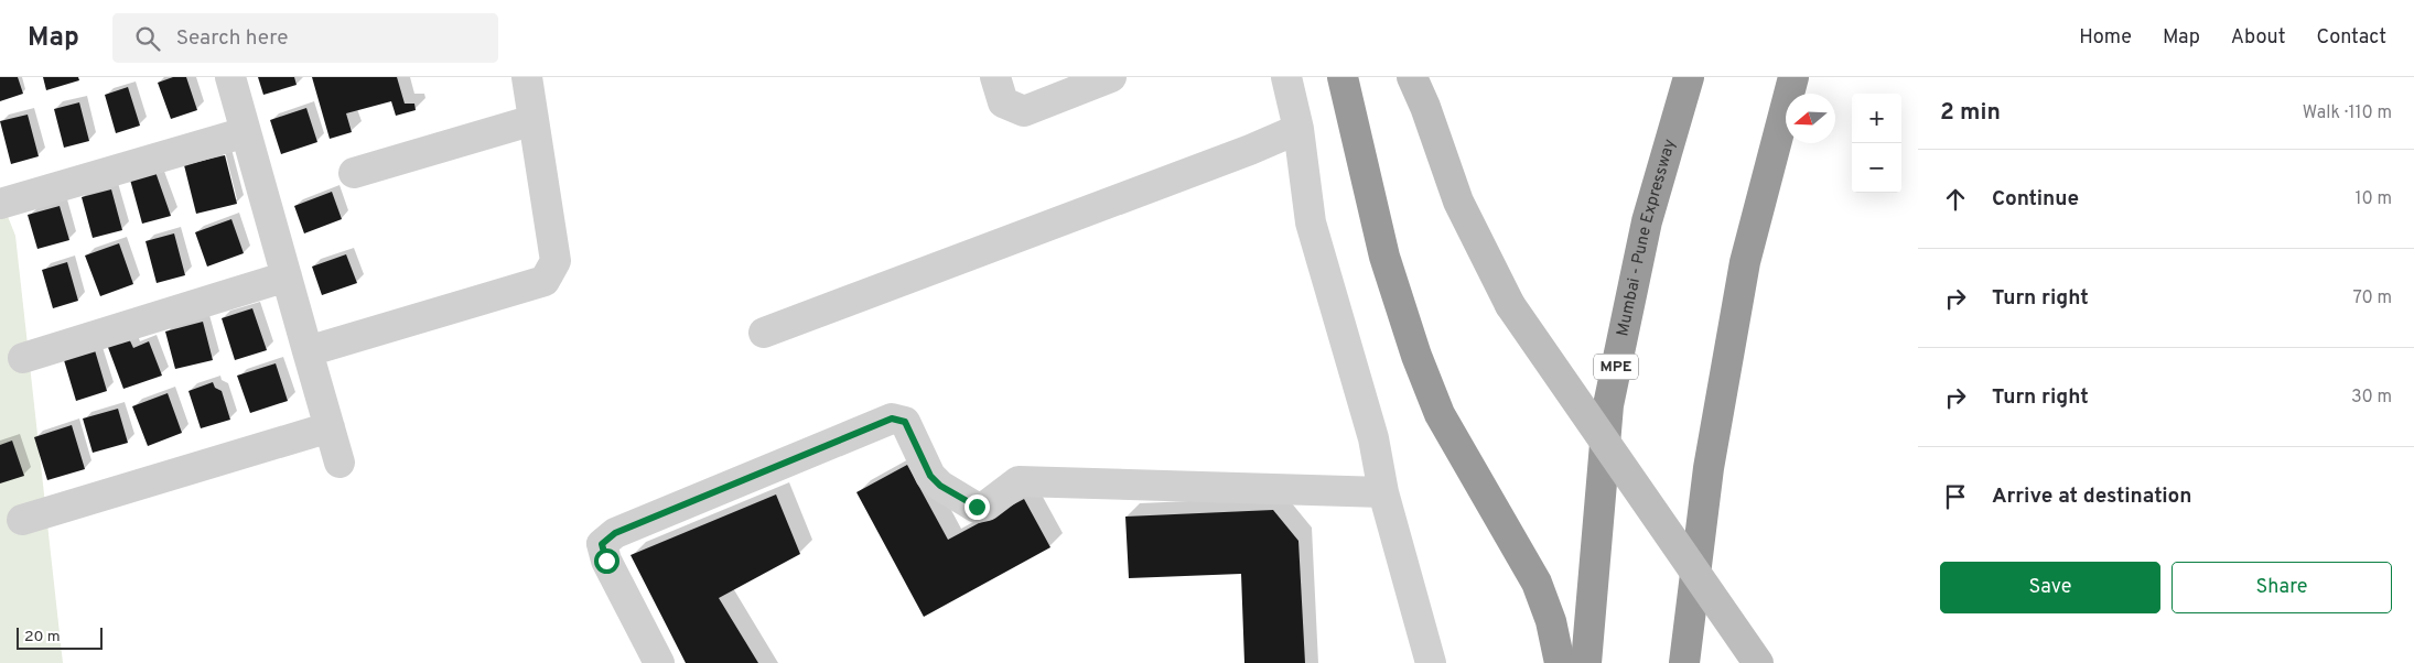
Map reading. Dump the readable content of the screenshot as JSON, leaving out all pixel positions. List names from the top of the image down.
{
  "streets": {
    "highway": ["Mumbai - Pune Expressway", "MPE"]
  },
  "scale_bar": "20 m",
  "north": "left",
  "page": {
    "header": "Map",
    "search": "Search here",
    "nav": [
      "Home",
      "Map",
      "About",
      "Contact"
    ],
    "heading": ["2 min", "Walk · 110 m"],
    "map_buttons": ["+", "−"],
    "list": [
      ["Continue", "10 m"],
      ["Turn right", "70 m"],
      ["Turn right", "30 m"],
      "Arrive at destination"
    ],
    "buttons": ["Save", "Share"],
    "scale": "20 m"
  }
}
